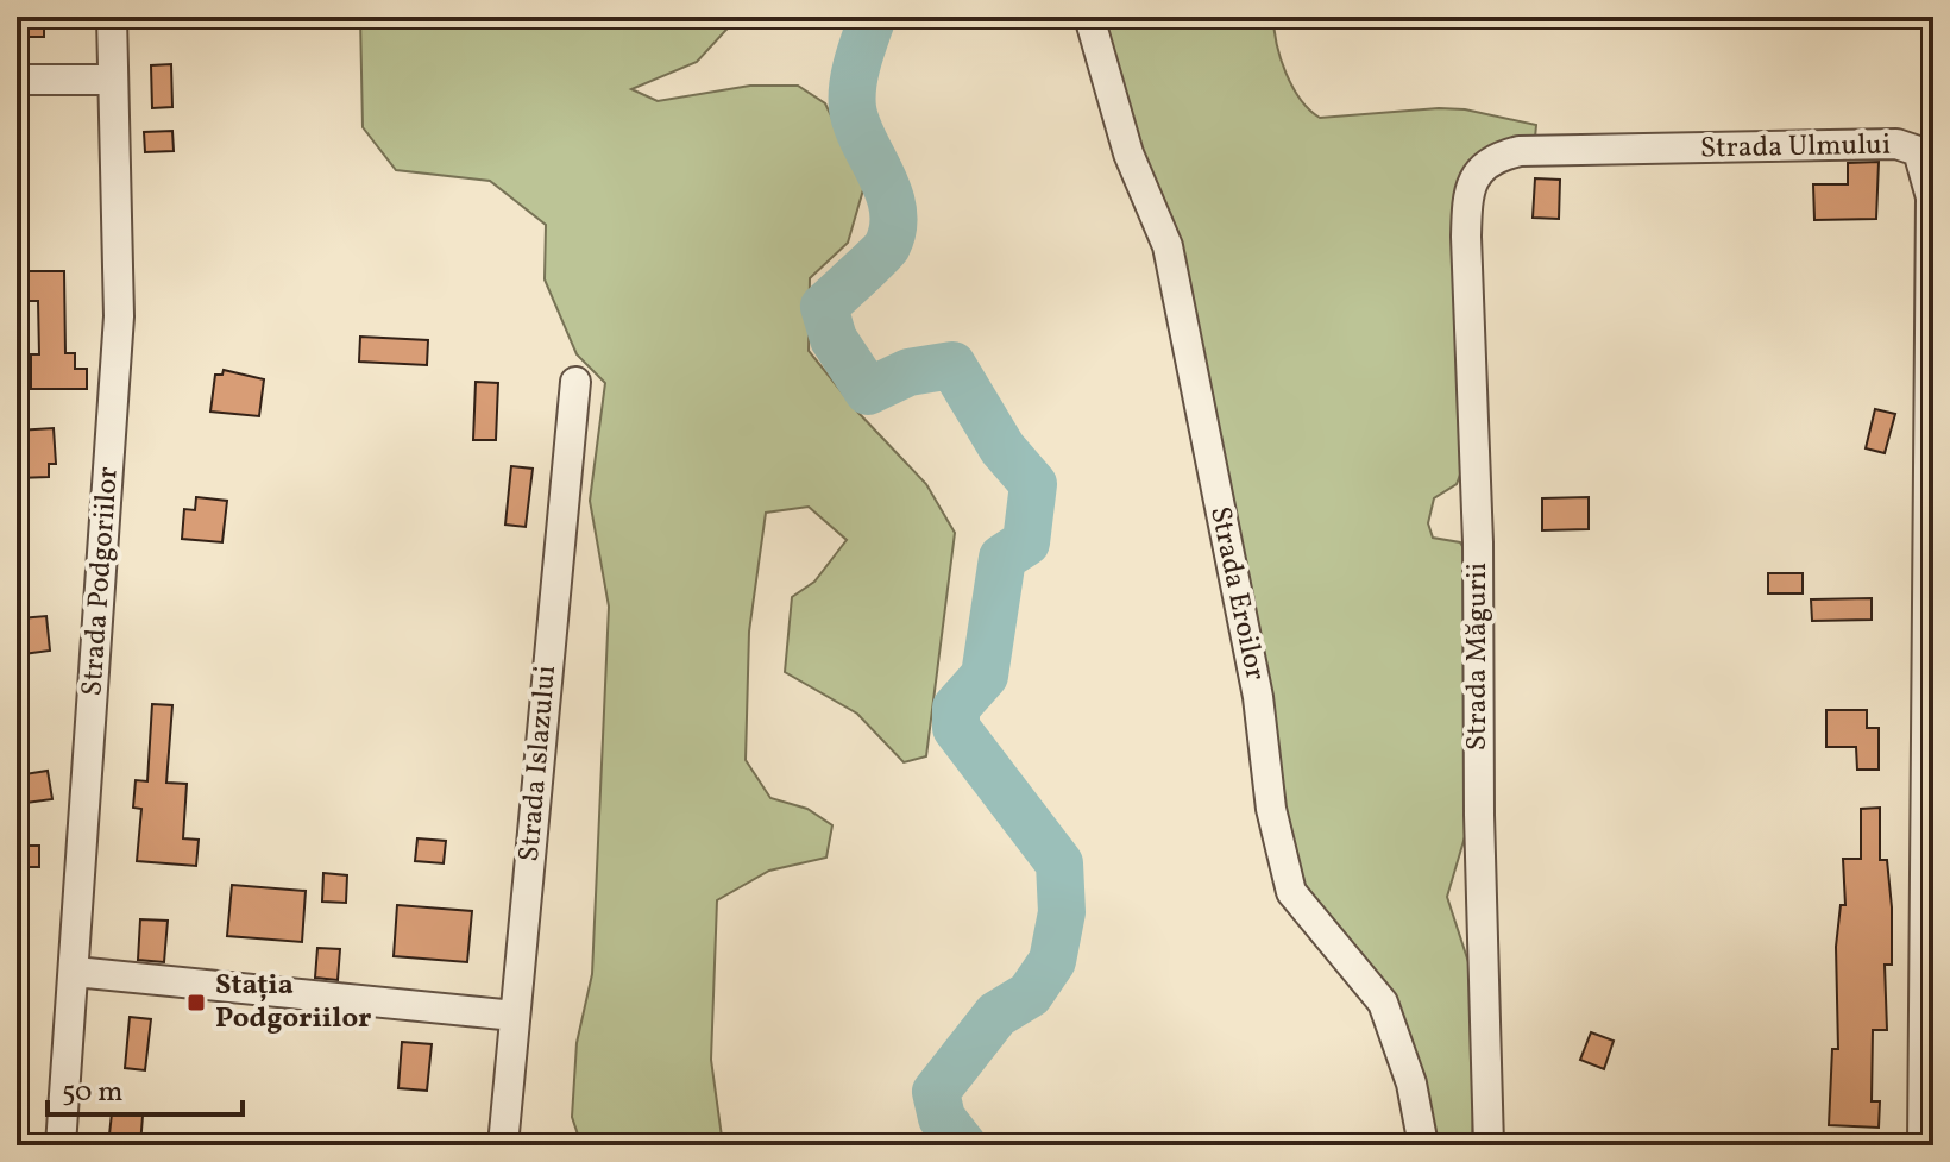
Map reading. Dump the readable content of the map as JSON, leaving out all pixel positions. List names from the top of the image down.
{
  "streets": {
    "street": [
      "Strada Ulmului",
      "Strada Podgoriilor",
      "Strada Eroilor",
      "Strada Măgurii",
      "Strada Islazului"
    ]
  },
  "crossings": [
    ["Strada Ulmului", "Strada Măgurii"]
  ],
  "places": {
    "transit": ["Stația Podgoriilor"]
  },
  "scale_bar": "50 m"
}
